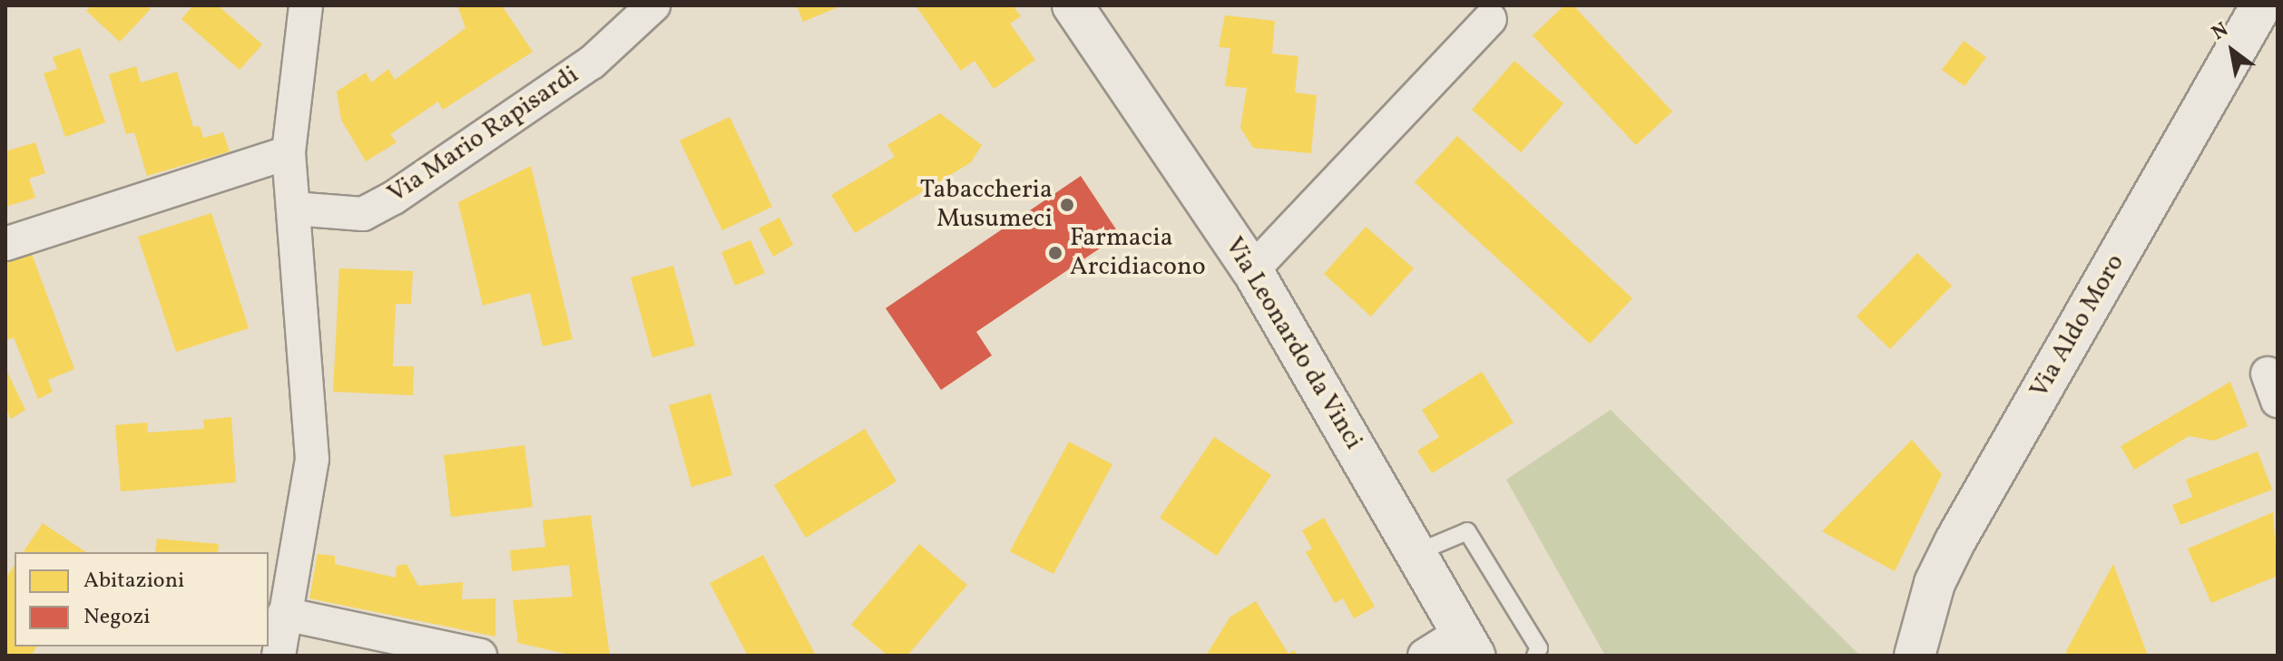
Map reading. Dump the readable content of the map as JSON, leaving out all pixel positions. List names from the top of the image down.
{
  "streets": {
    "street": ["Via Mario Rapisardi", "Via Aldo Moro", "Via Leonardo da Vinci"]
  },
  "places": ["Tabaccheria Musumeci", "Farmacia Arcidiacono"],
  "legend": ["Abitazioni", "Negozi"],
  "north": "top left"
}
